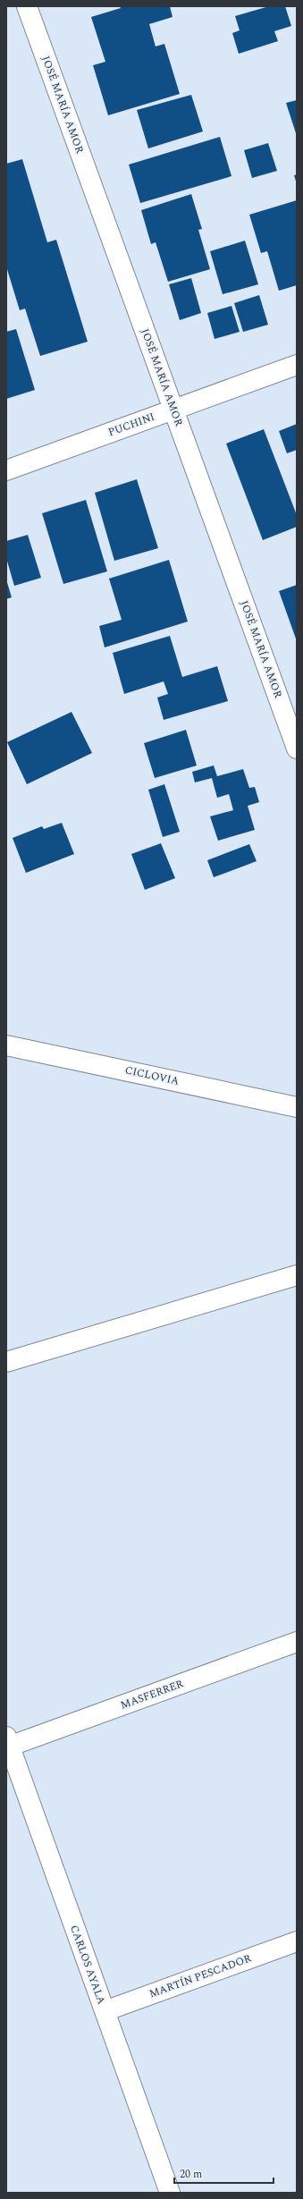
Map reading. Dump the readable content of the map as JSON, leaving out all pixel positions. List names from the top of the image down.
{
  "streets": {
    "street": [
      "JOSÉ MARÍA AMOR",
      "PUCHINI",
      "CICLOVIA",
      "MASFERRER",
      "CARLOS AYALA",
      "MARTÍN PESCADOR"
    ]
  },
  "crossings": [
    ["JOSÉ MARÍA AMOR", "PUCHINI"],
    ["MASFERRER", "CARLOS AYALA"],
    ["CARLOS AYALA", "MARTÍN PESCADOR"]
  ],
  "scale_bar": "20 m"
}
